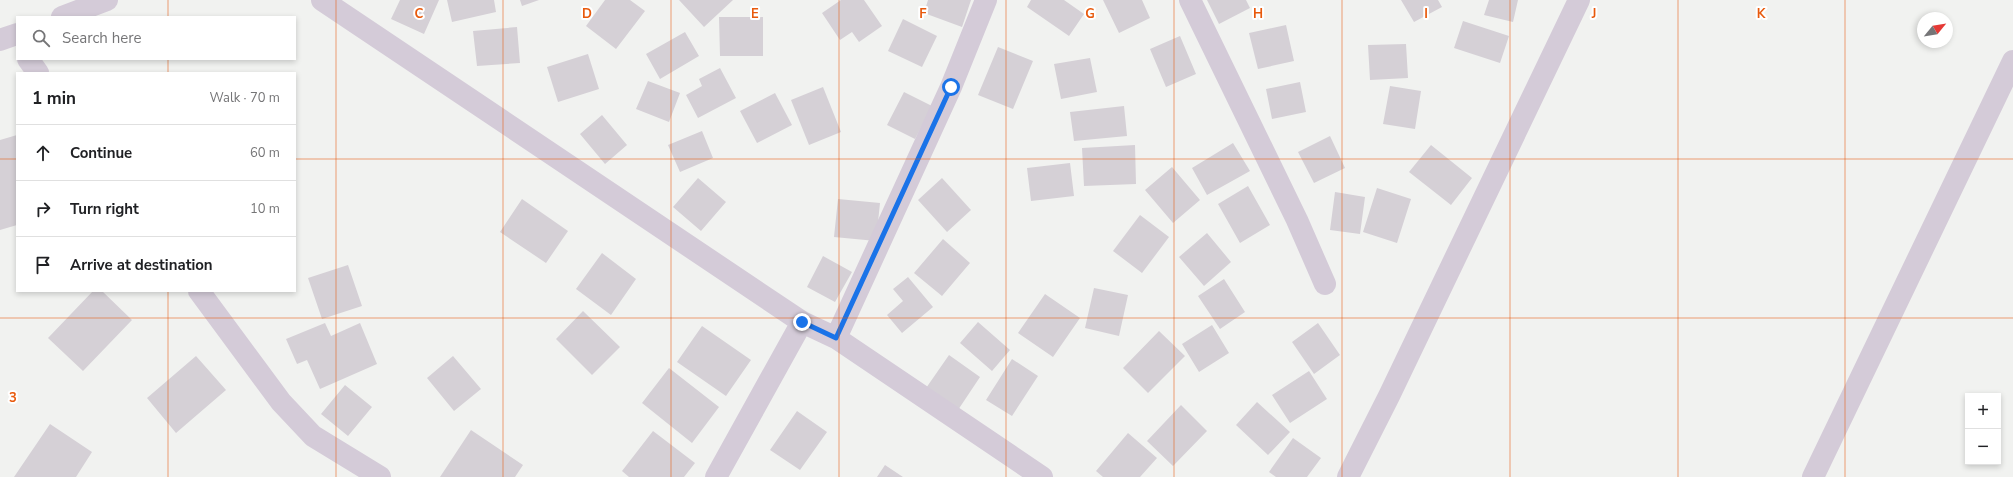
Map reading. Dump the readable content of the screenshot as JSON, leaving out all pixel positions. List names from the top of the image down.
{
  "north": "top right",
  "page": {
    "search": "Search here",
    "heading": ["1 min", "Walk · 70 m"],
    "list": [
      ["Continue", "60 m"],
      ["Turn right", "10 m"],
      "Arrive at destination"
    ],
    "map_buttons": ["+", "−"]
  },
  "grid": {
    "columns": [
      "C",
      "D",
      "E",
      "F",
      "G",
      "H",
      "I",
      "J",
      "K"
    ],
    "rows": ["3"]
  }
}
